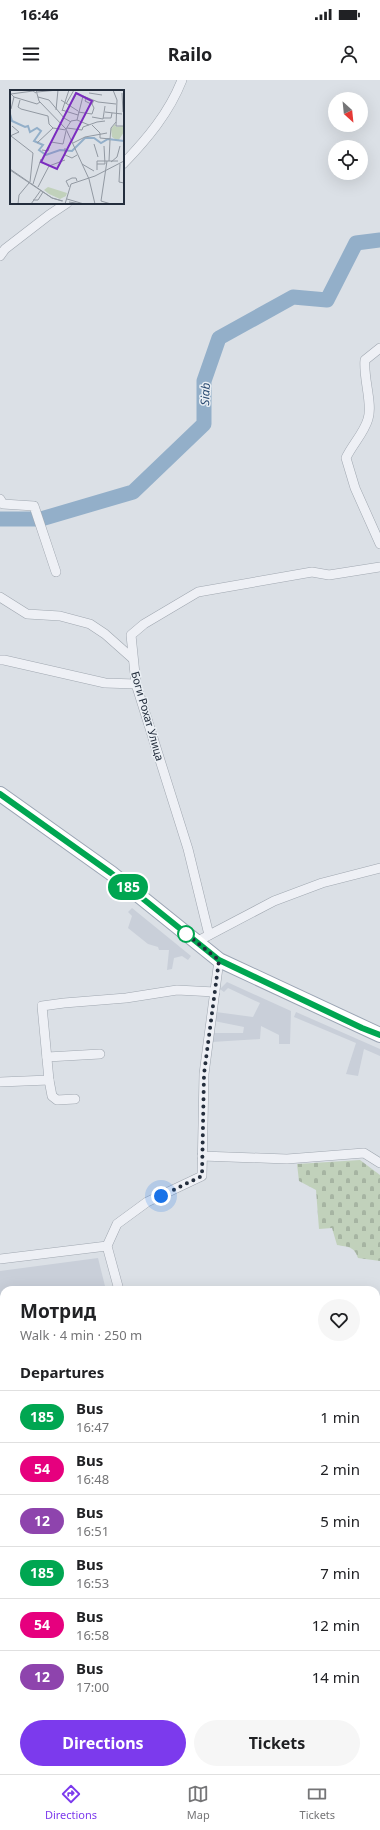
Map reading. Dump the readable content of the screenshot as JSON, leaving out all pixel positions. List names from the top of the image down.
{
  "streets": {
    "street": ["Боги Рохат Улица"]
  },
  "water": ["Siab"],
  "lines": ["bus line 185"],
  "north": "bottom right",
  "page": {
    "status": "16:46",
    "header": "Railo",
    "on_map": "185",
    "heading": [
      ["Мотрид", "Walk · 4 min · 250 m"],
      "Departures"
    ],
    "list": [
      {
        "mark": "185",
        "name": "Bus",
        "note": "16:47",
        "value": "1 min"
      },
      {
        "mark": "54",
        "name": "Bus",
        "note": "16:48",
        "value": "2 min"
      },
      {
        "mark": "12",
        "name": "Bus",
        "note": "16:51",
        "value": "5 min"
      },
      {
        "mark": "185",
        "name": "Bus",
        "note": "16:53",
        "value": "7 min"
      },
      {
        "mark": "54",
        "name": "Bus",
        "note": "16:58",
        "value": "12 min"
      },
      {
        "mark": "12",
        "name": "Bus",
        "note": "17:00",
        "value": "14 min"
      }
    ],
    "buttons": ["Directions", "Tickets"],
    "tabs": ["Directions", "Map", "Tickets"]
  }
}
